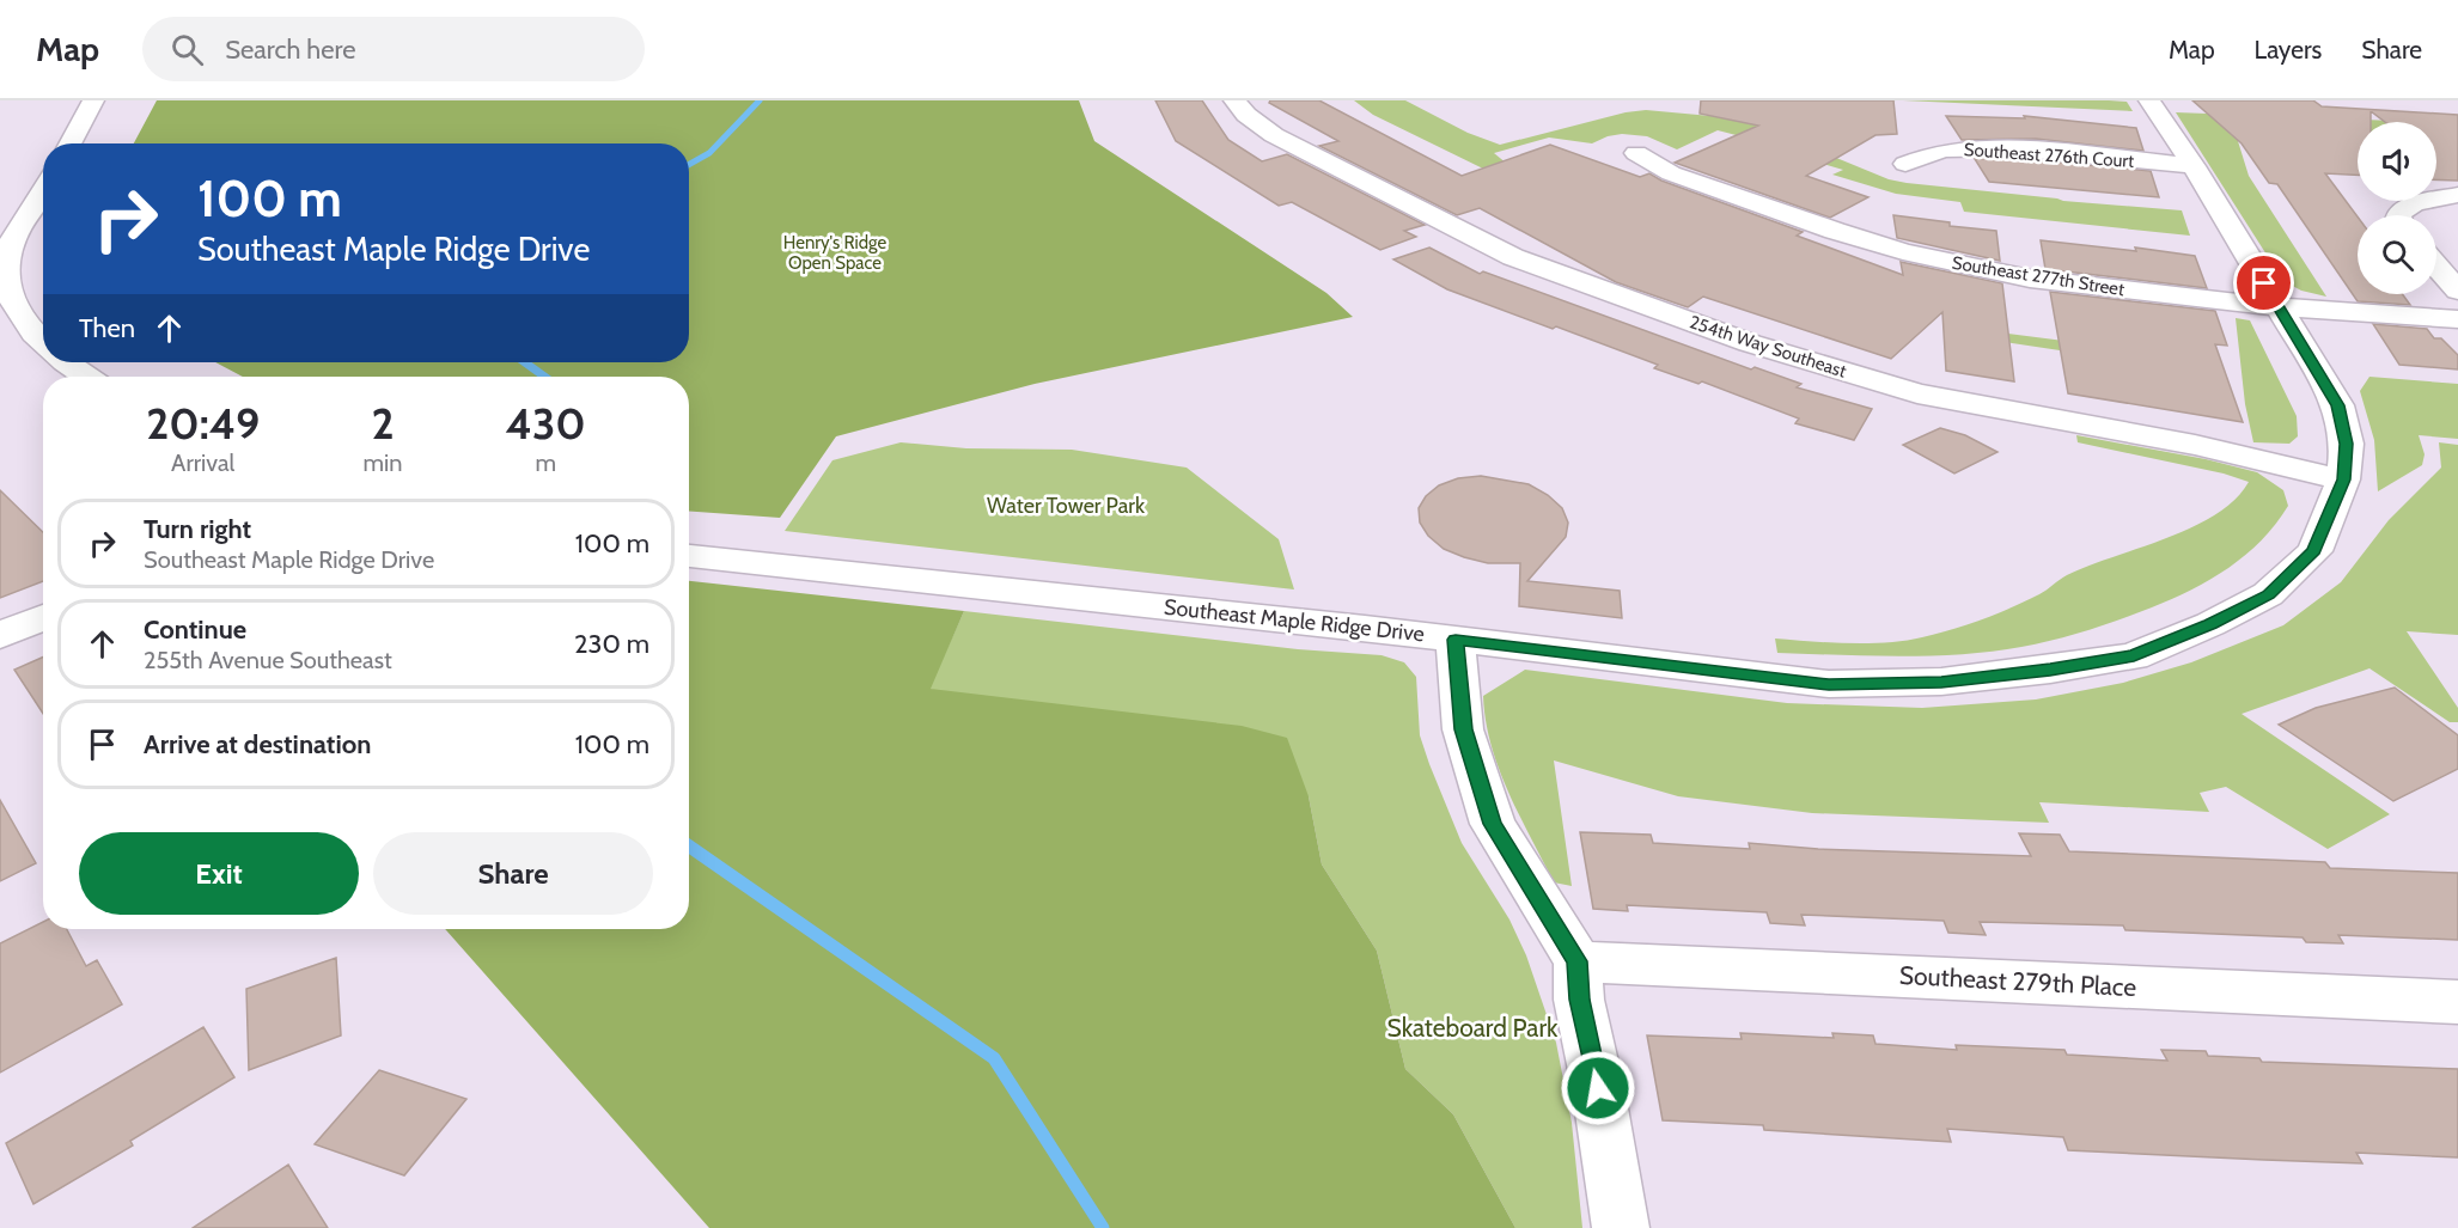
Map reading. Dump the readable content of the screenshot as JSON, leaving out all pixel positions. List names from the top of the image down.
{
  "streets": {
    "street": [
      "Southeast 276th Court",
      "Southeast 277th Street",
      "254th Way Southeast",
      "Southeast Maple Ridge Drive",
      "Southeast 279th Place"
    ]
  },
  "crossings": [
    ["Southeast 276th Court", "Southeast Maple Ridge Drive"],
    ["Southeast 277th Street", "Southeast Maple Ridge Drive"],
    ["254th Way Southeast", "Southeast Maple Ridge Drive"]
  ],
  "parks": ["Henry's Ridge Open Space", "Water Tower Park", "Skateboard Park"],
  "page": {
    "header": "Map",
    "search": "Search here",
    "nav": ["Map", "Layers", "Share"],
    "turn": ["100 m", "Southeast Maple Ridge Drive"],
    "then": "Then",
    "eta": [
      "20:49",
      "Arrival",
      "2",
      "min",
      "430",
      "m"
    ],
    "list": [
      {
        "name": "Turn right",
        "note": "Southeast Maple Ridge Drive",
        "value": "100 m"
      },
      {
        "name": "Continue",
        "note": "255th Avenue Southeast",
        "value": "230 m"
      },
      {
        "name": "Arrive at destination",
        "value": "100 m"
      }
    ],
    "buttons": ["Exit", "Share"]
  }
}
